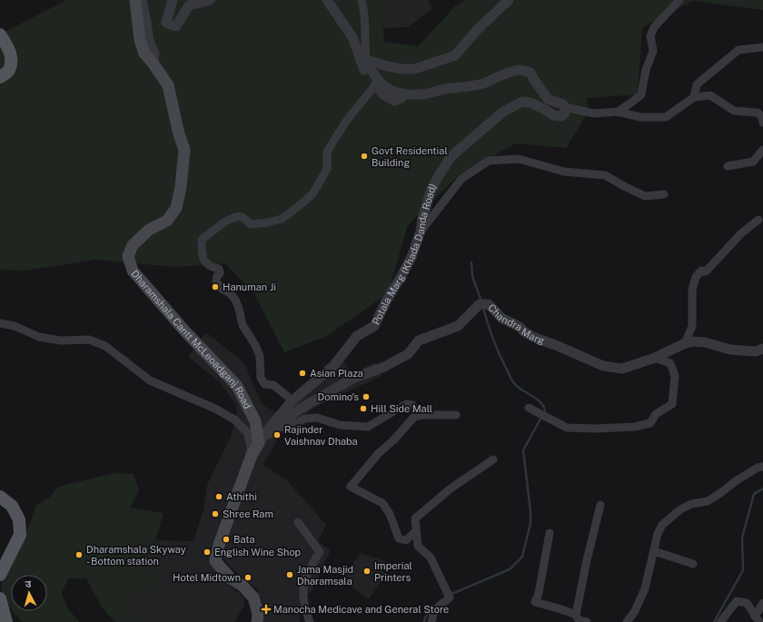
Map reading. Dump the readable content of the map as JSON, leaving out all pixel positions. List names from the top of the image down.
{
  "streets": {
    "main road": ["Dharamshala Cantt McLeoadganj Road"],
    "street": ["Potala Marg (Khada Danda Road)", "Chandra Marg"]
  },
  "crossings": [
    ["Potala Marg (Khada Danda Road)", "Chandra Marg"],
    ["Potala Marg (Khada Danda Road)", "Dharamshala Cantt McLeoadganj Road"],
    ["Chandra Marg", "Dharamshala Cantt McLeoadganj Road"]
  ],
  "places": {
    "other": [
      "Govt Residential Building",
      "Hanuman Ji",
      "Asian Plaza",
      "Domino's",
      "Hill Side Mall",
      "Rajinder Vaishnav Dhaba",
      "Athithi",
      "Shree Ram",
      "Bata",
      "English Wine Shop",
      "Dharamshala Skyway - Bottom station",
      "Imperial Printers",
      "Jama Masjid Dharamsala",
      "Hotel Midtown"
    ],
    "health": ["Manocha Medicave and General Store"]
  },
  "north": "top"
}
